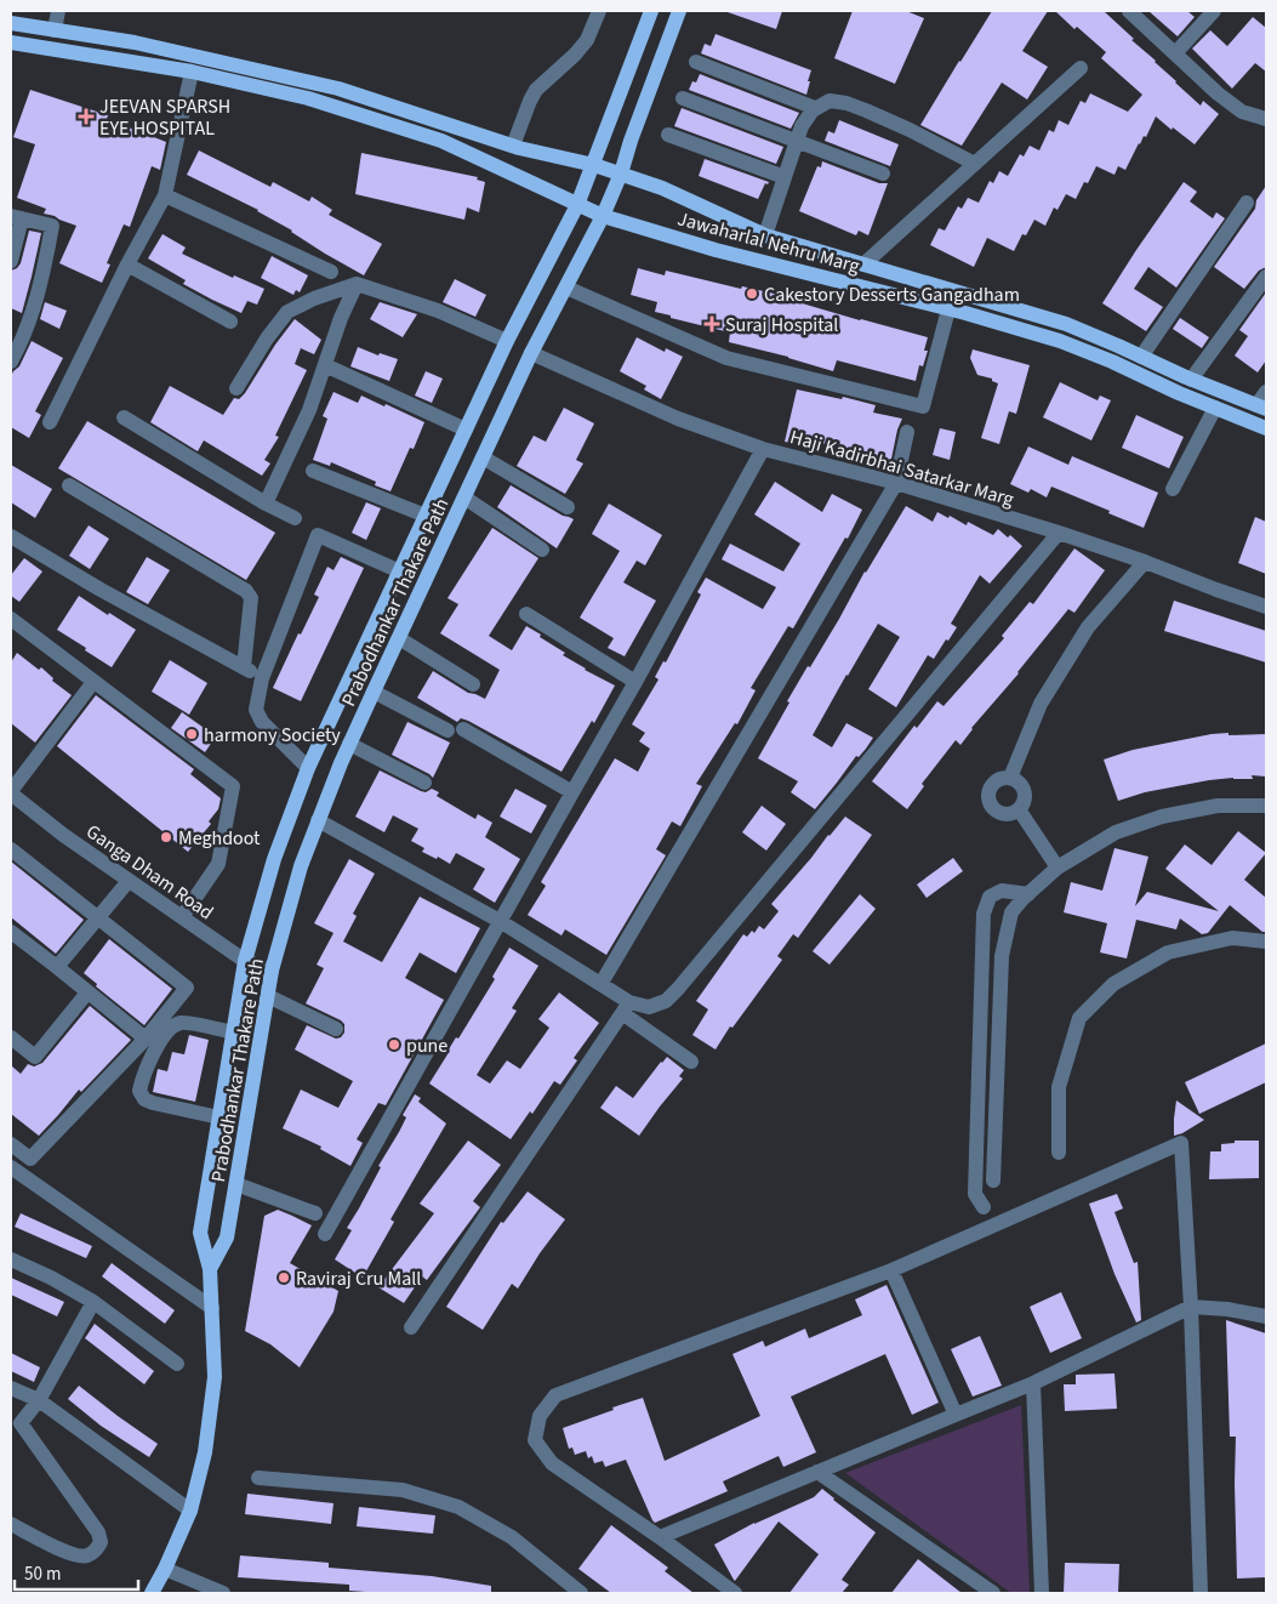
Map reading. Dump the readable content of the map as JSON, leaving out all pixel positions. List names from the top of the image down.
{
  "streets": {
    "main road": ["Jawaharlal Nehru Marg", "Prabodhankar Thakare Path"],
    "street": ["Haji Kadirbhai Satarkar Marg", "Ganga Dham Road"]
  },
  "crossings": [
    ["Jawaharlal Nehru Marg", "Prabodhankar Thakare Path"],
    ["Haji Kadirbhai Satarkar Marg", "Prabodhankar Thakare Path"],
    ["Prabodhankar Thakare Path", "Ganga Dham Road"]
  ],
  "places": {
    "health": ["JEEVAN SPARSH EYE HOSPITAL", "Suraj Hospital"],
    "other": [
      "Cakestory Desserts Gangadham",
      "harmony Society",
      "Meghdoot",
      "pune",
      "Raviraj Cru Mall"
    ]
  },
  "scale_bar": "50 m"
}
